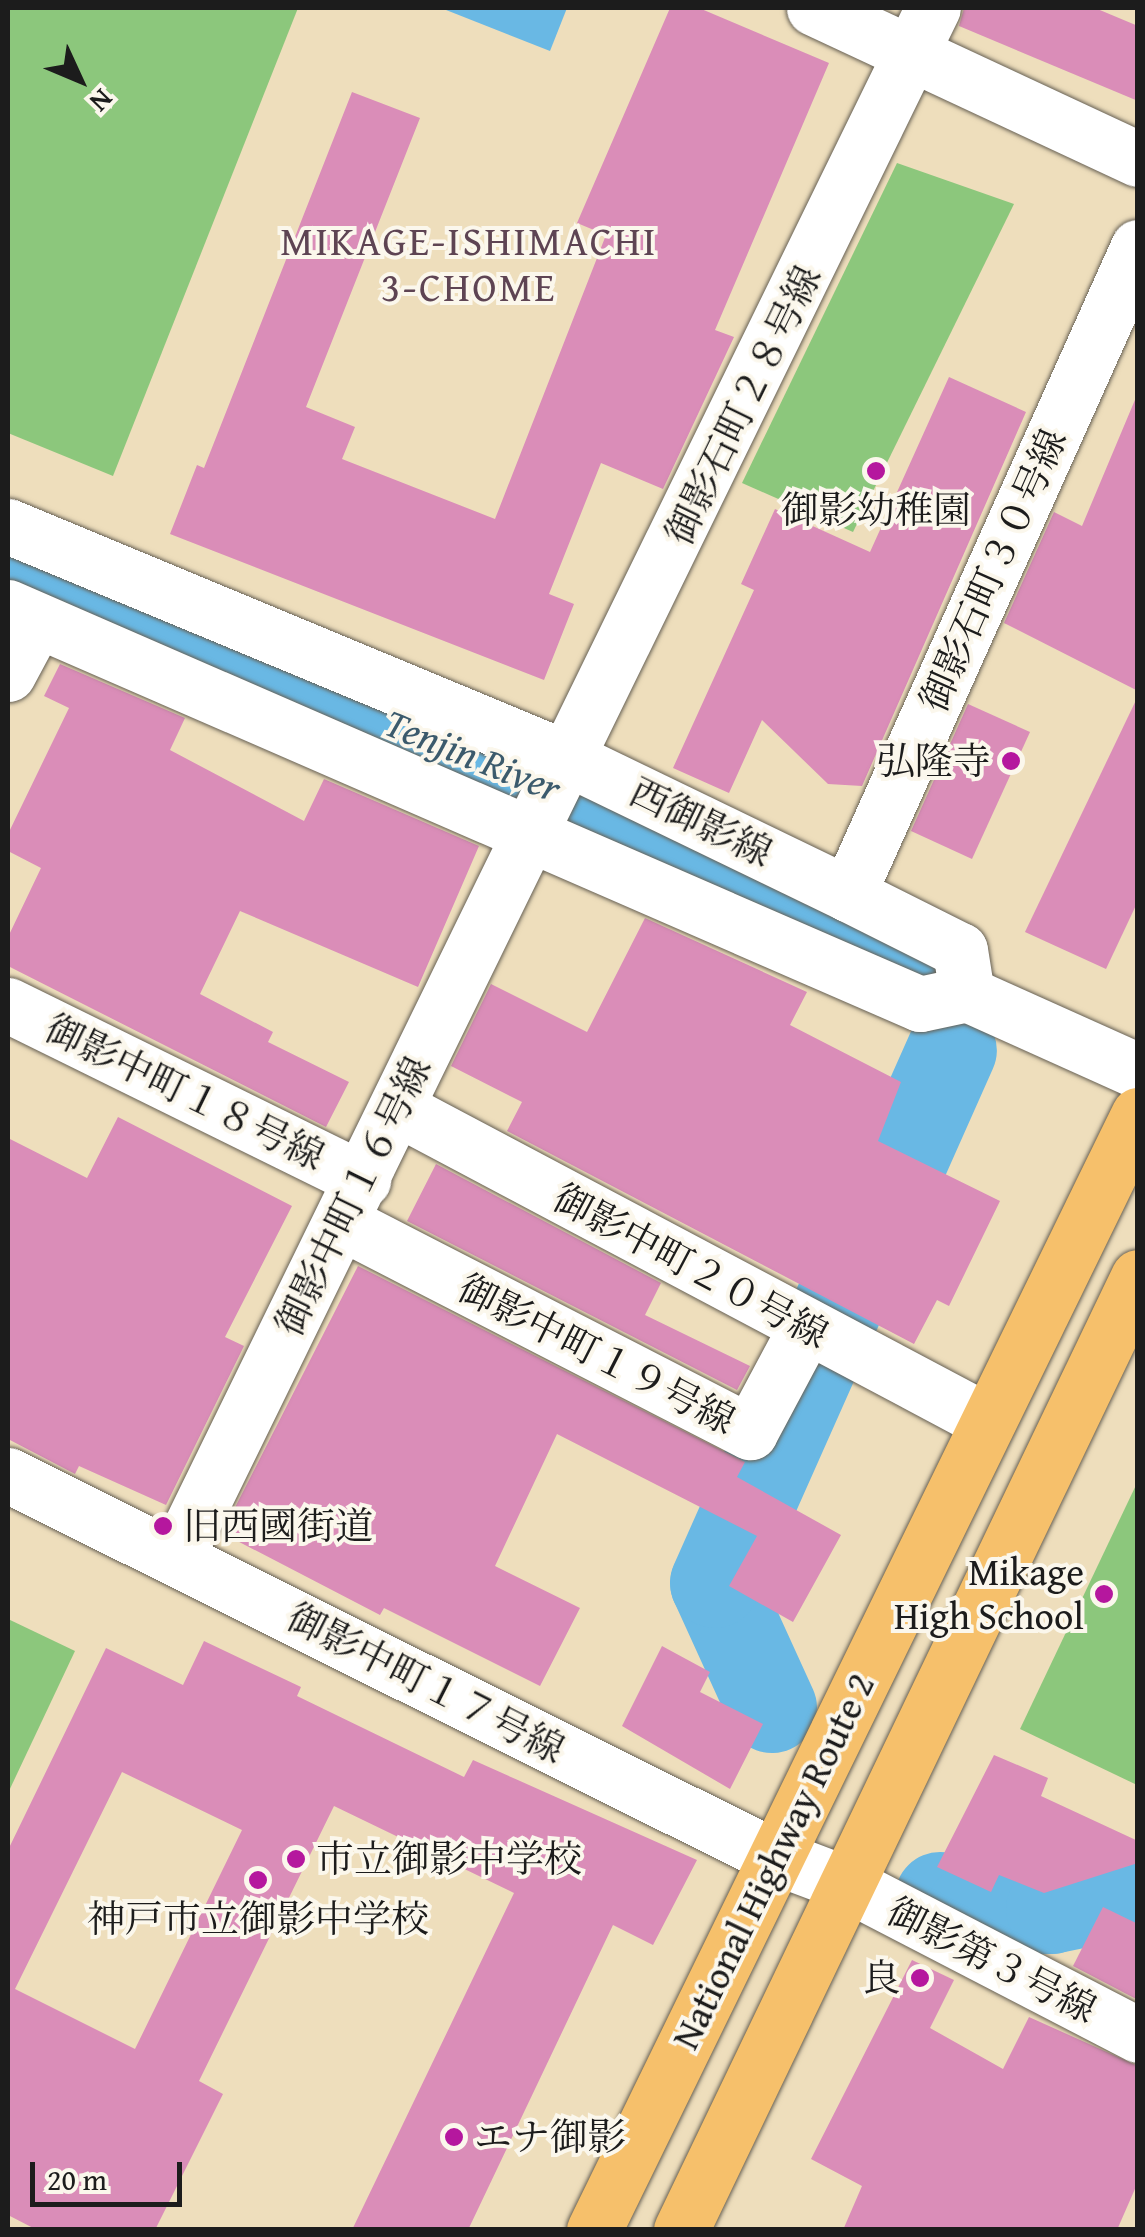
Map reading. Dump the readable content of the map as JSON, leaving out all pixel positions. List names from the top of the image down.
{
  "streets": {
    "highway": ["National Highway Route 2"],
    "street": [
      "御影石町２８号線",
      "御影石町３０号線",
      "西御影線",
      "御影中町１８号線",
      "御影中町１６号線",
      "御影中町２０号線",
      "御影中町１９号線",
      "御影中町１７号線",
      "御影第３号線"
    ]
  },
  "crossings": [
    ["御影石町２８号線", "西御影線"],
    ["御影石町２８号線", "御影中町１６号線"],
    ["御影石町３０号線", "西御影線"],
    ["西御影線", "御影中町１６号線"],
    ["御影中町１８号線", "御影中町１６号線"],
    ["御影中町１８号線", "御影中町１９号線"],
    ["御影中町１６号線", "御影中町２０号線"],
    ["御影中町１６号線", "御影中町１９号線"],
    ["御影中町１６号線", "御影中町１７号線"],
    ["御影中町２０号線", "御影中町１９号線"],
    ["御影中町２０号線", "National Highway Route 2"],
    ["御影中町１７号線", "National Highway Route 2"],
    ["御影中町１７号線", "御影第３号線"],
    ["National Highway Route 2", "御影第３号線"]
  ],
  "districts": ["MIKAGE-ISHIMACHI 3-CHOME"],
  "water": ["Tenjin River"],
  "places": [
    "御影幼稚園",
    "弘隆寺",
    "旧西國街道",
    "Mikage High School",
    "市立御影中学校",
    "神戸市立御影中学校",
    "良",
    "エナ御影"
  ],
  "scale_bar": "20 m",
  "north": "bottom right"
}
